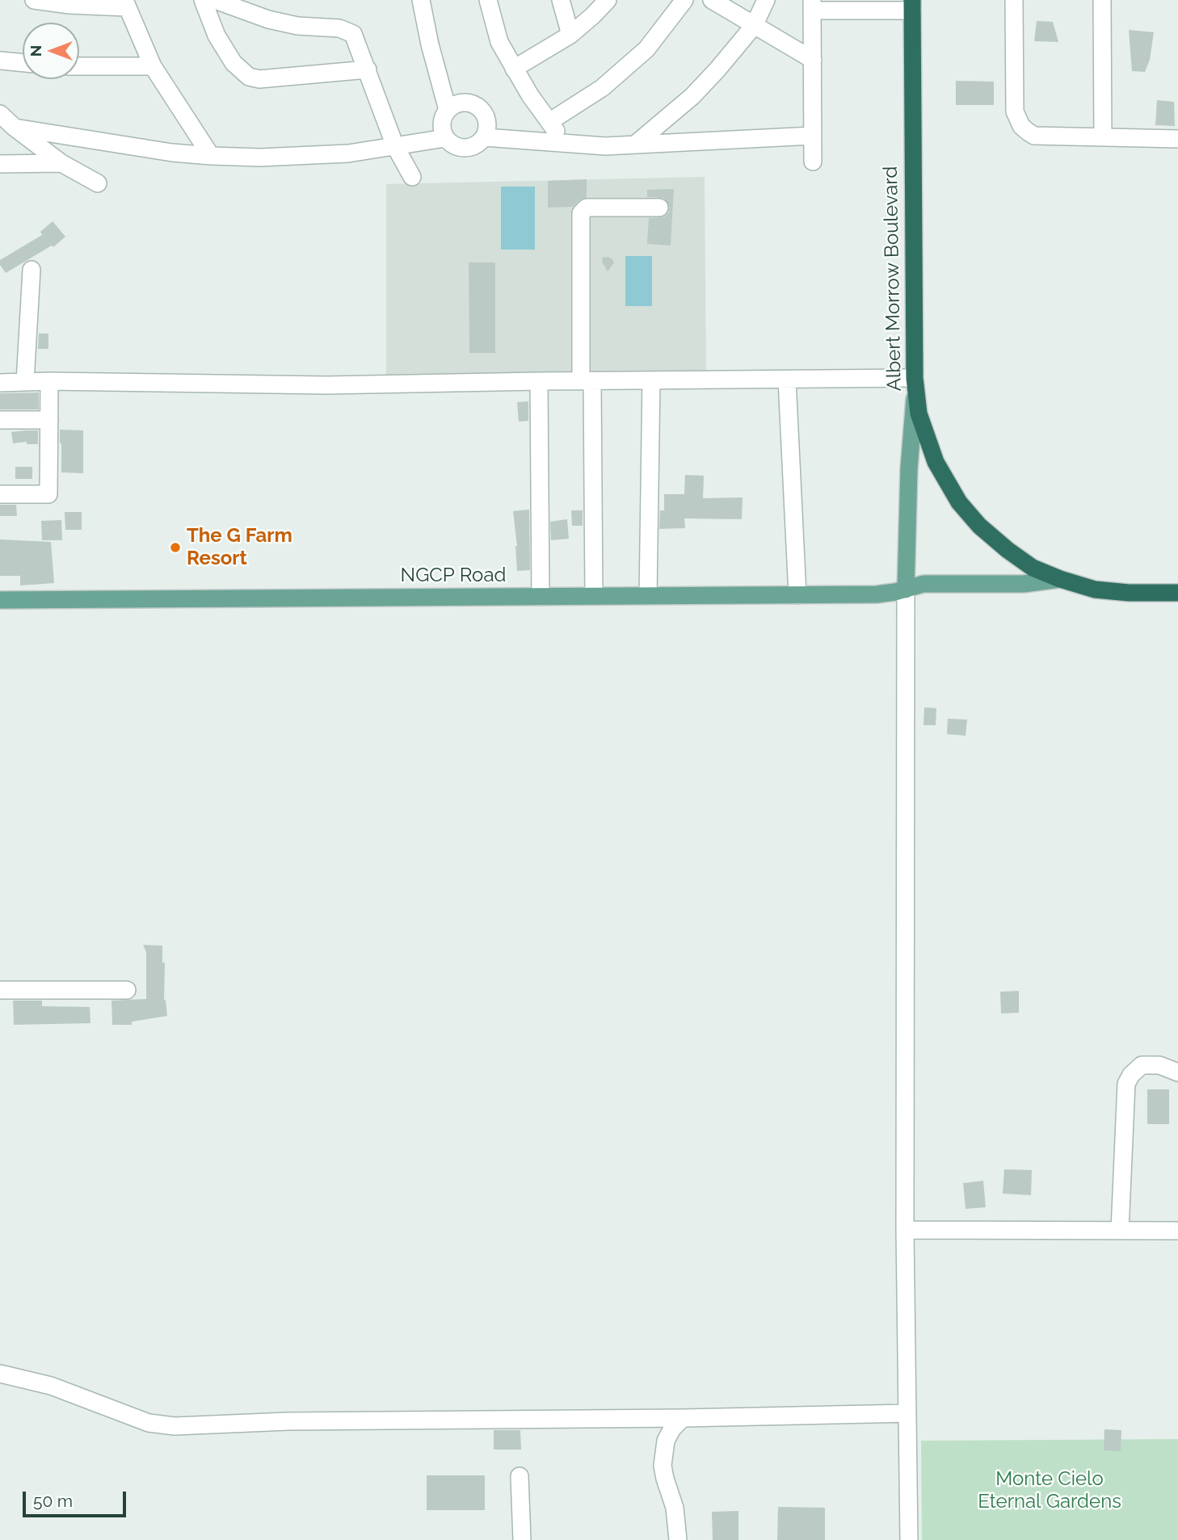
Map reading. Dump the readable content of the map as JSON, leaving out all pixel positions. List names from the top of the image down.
{
  "streets": {
    "highway": ["Albert Morrow Boulevard"],
    "main road": ["NGCP Road"]
  },
  "crossings": [
    ["Albert Morrow Boulevard", "NGCP Road"]
  ],
  "parks": ["Monte Cielo Eternal Gardens"],
  "places": ["The G Farm Resort"],
  "scale_bar": "50 m",
  "north": "left"
}
